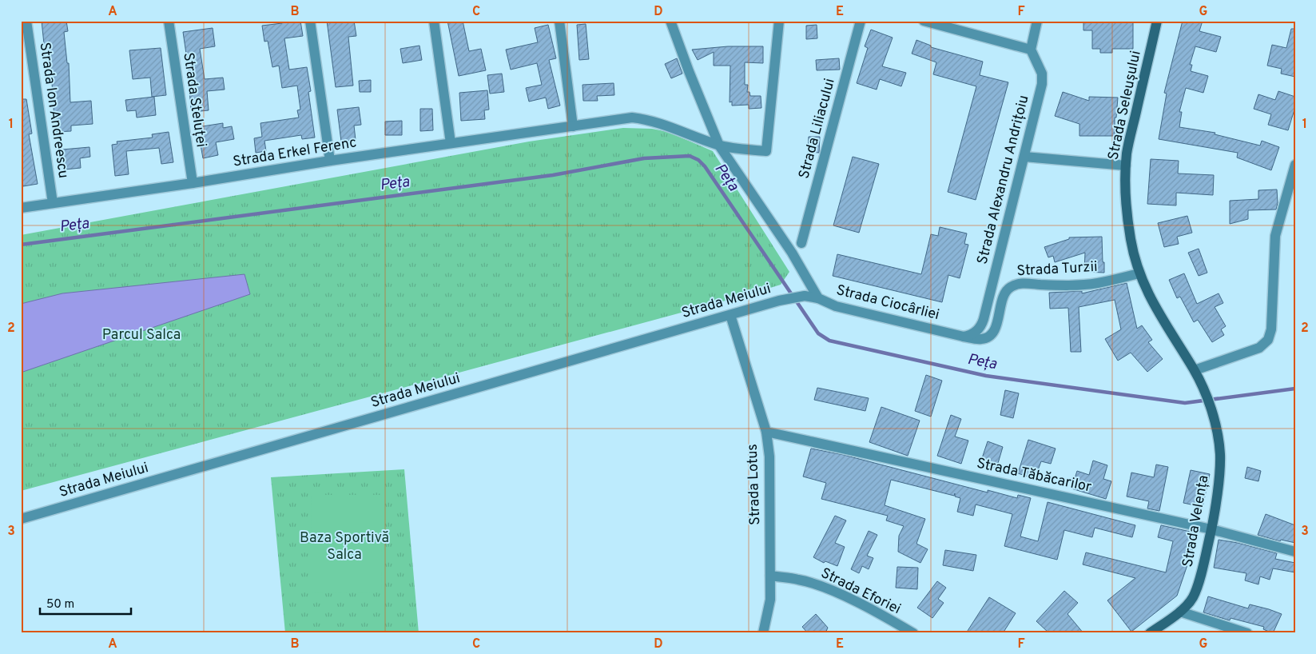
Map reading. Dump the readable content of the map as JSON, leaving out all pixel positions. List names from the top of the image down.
{
  "streets": {
    "main road": ["Strada Seleușului", "Strada Velența"],
    "street": [
      "Strada Steluței",
      "Strada Ion Andreescu",
      "Strada Liliacului",
      "Strada Erkel Ferenc",
      "Strada Alexandru Andrițoiu",
      "Strada Turzii",
      "Strada Meiului",
      "Strada Ciocârliei",
      "Strada Tăbăcarilor",
      "Strada Lotus",
      "Strada Eforiei"
    ]
  },
  "crossings": [
    ["Strada Steluței", "Strada Erkel Ferenc"],
    ["Strada Seleușului", "Strada Turzii"],
    ["Strada Seleușului", "Strada Velența"],
    ["Strada Ion Andreescu", "Strada Erkel Ferenc"],
    ["Strada Erkel Ferenc", "Strada Ciocârliei"],
    ["Strada Alexandru Andrițoiu", "Strada Turzii"],
    ["Strada Alexandru Andrițoiu", "Strada Ciocârliei"],
    ["Strada Turzii", "Strada Ciocârliei"],
    ["Strada Meiului", "Strada Ciocârliei"],
    ["Strada Meiului", "Strada Lotus"],
    ["Strada Tăbăcarilor", "Strada Lotus"],
    ["Strada Tăbăcarilor", "Strada Velența"],
    ["Strada Lotus", "Strada Eforiei"]
  ],
  "water": ["Peța"],
  "parks": ["Parcul Salca", "Baza Sportivă Salca"],
  "scale_bar": "50 m",
  "grid": {
    "columns": [
      "A",
      "B",
      "C",
      "D",
      "E",
      "F",
      "G"
    ],
    "rows": ["1", "2", "3"]
  }
}
